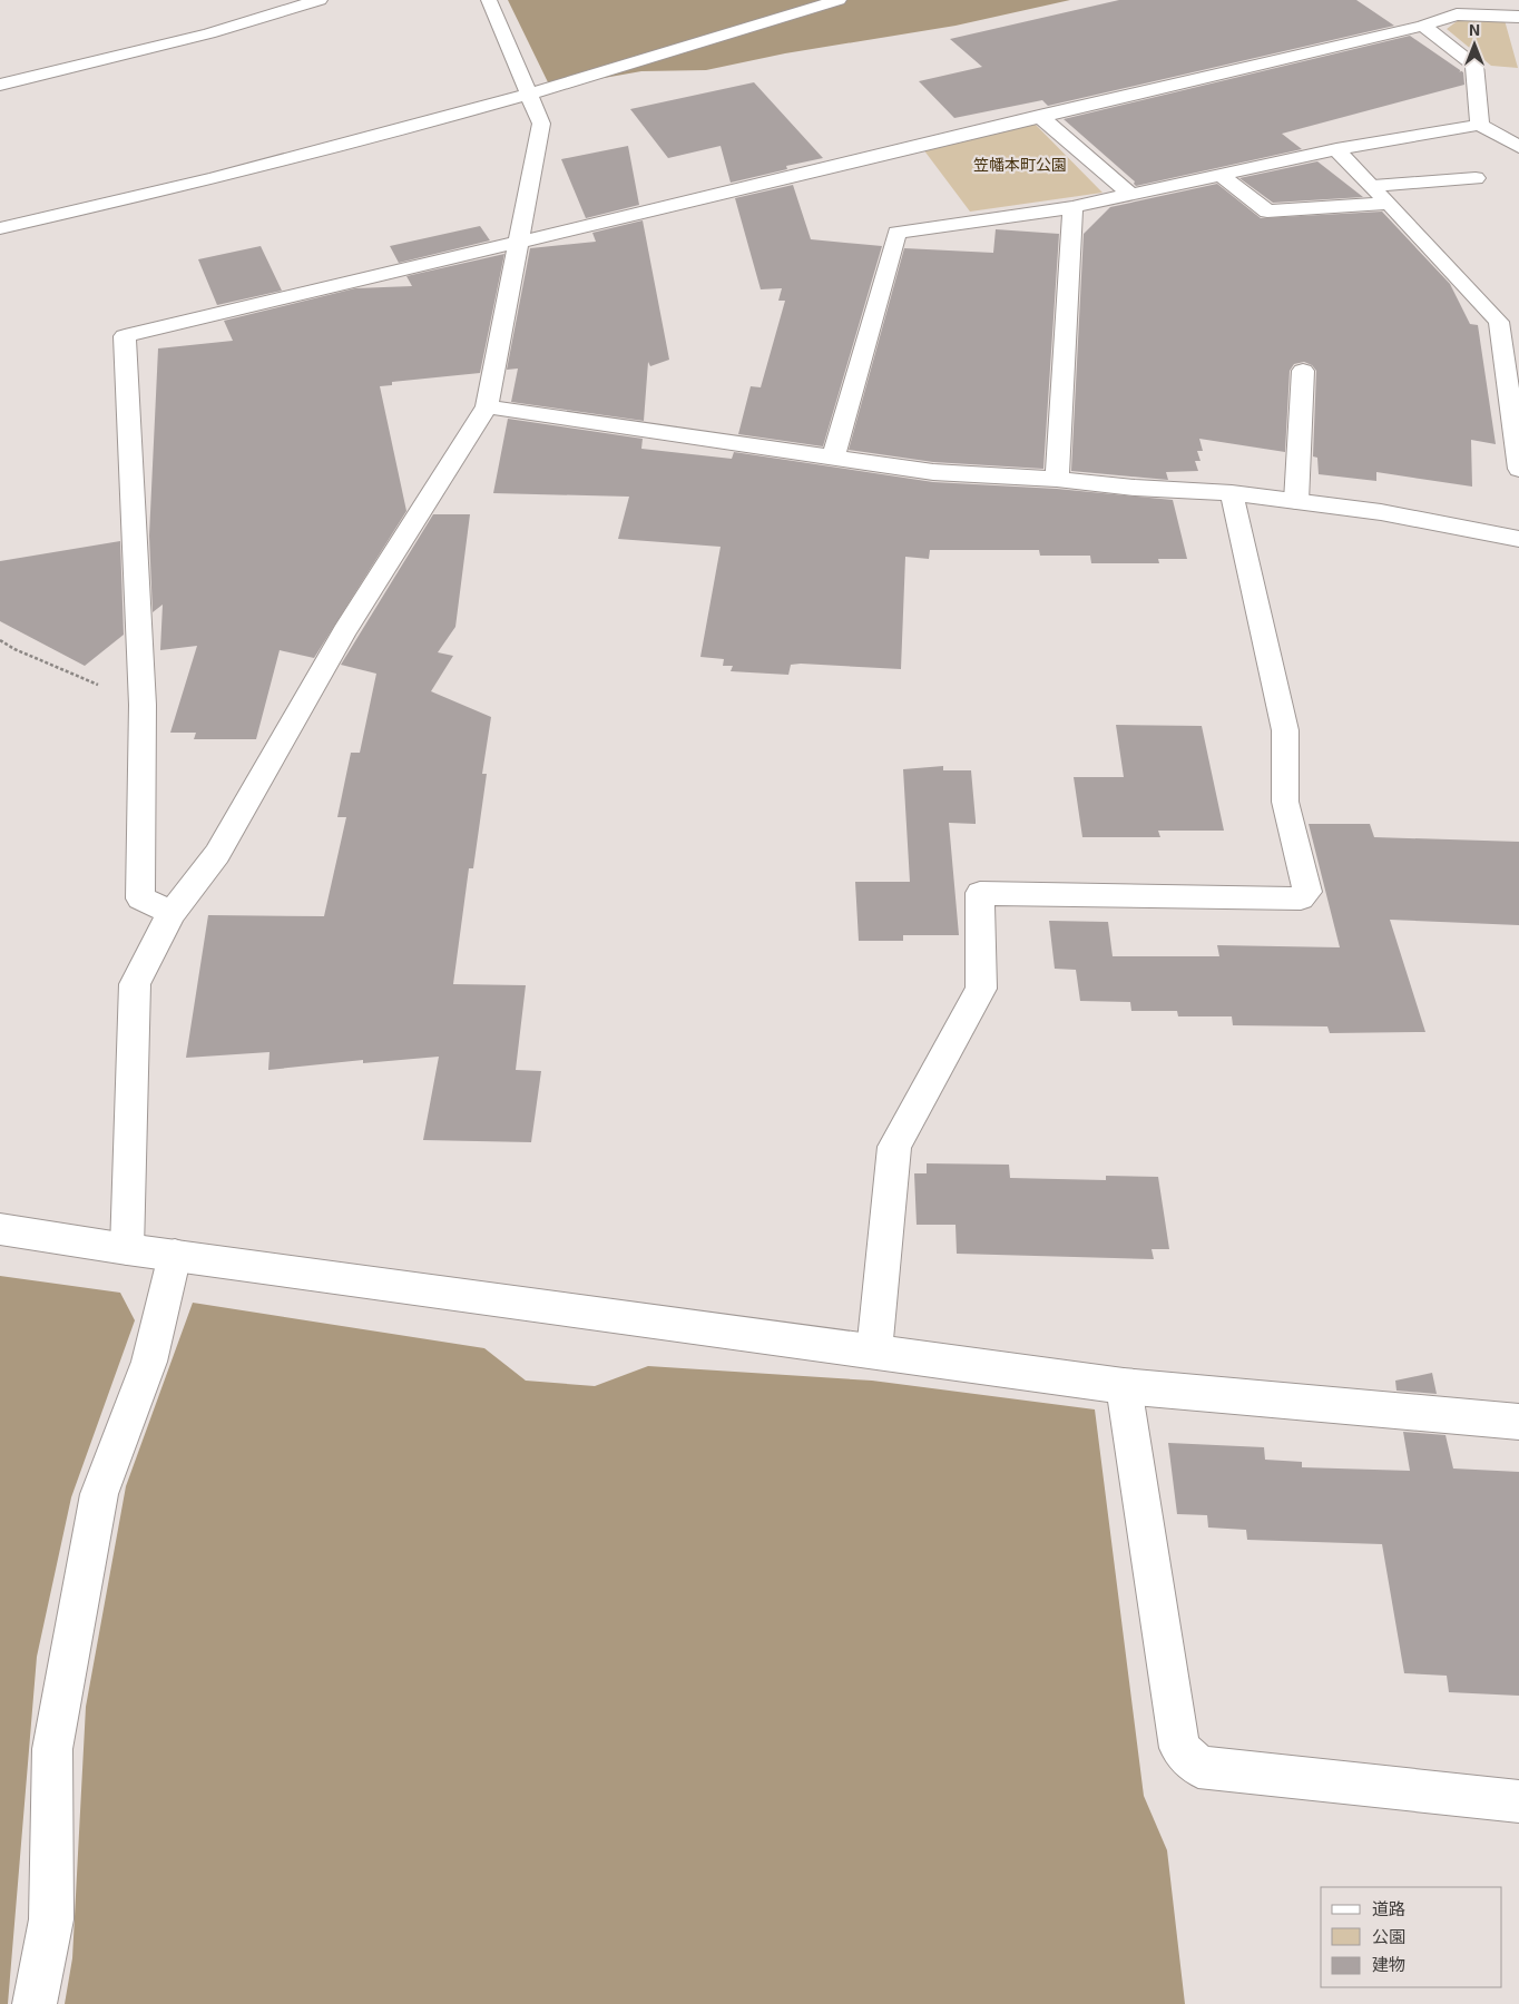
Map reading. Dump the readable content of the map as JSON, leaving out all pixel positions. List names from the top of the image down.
{
  "parks": ["笠幡本町公園"],
  "legend": ["道路", "公園", "建物"],
  "north": "top"
}
